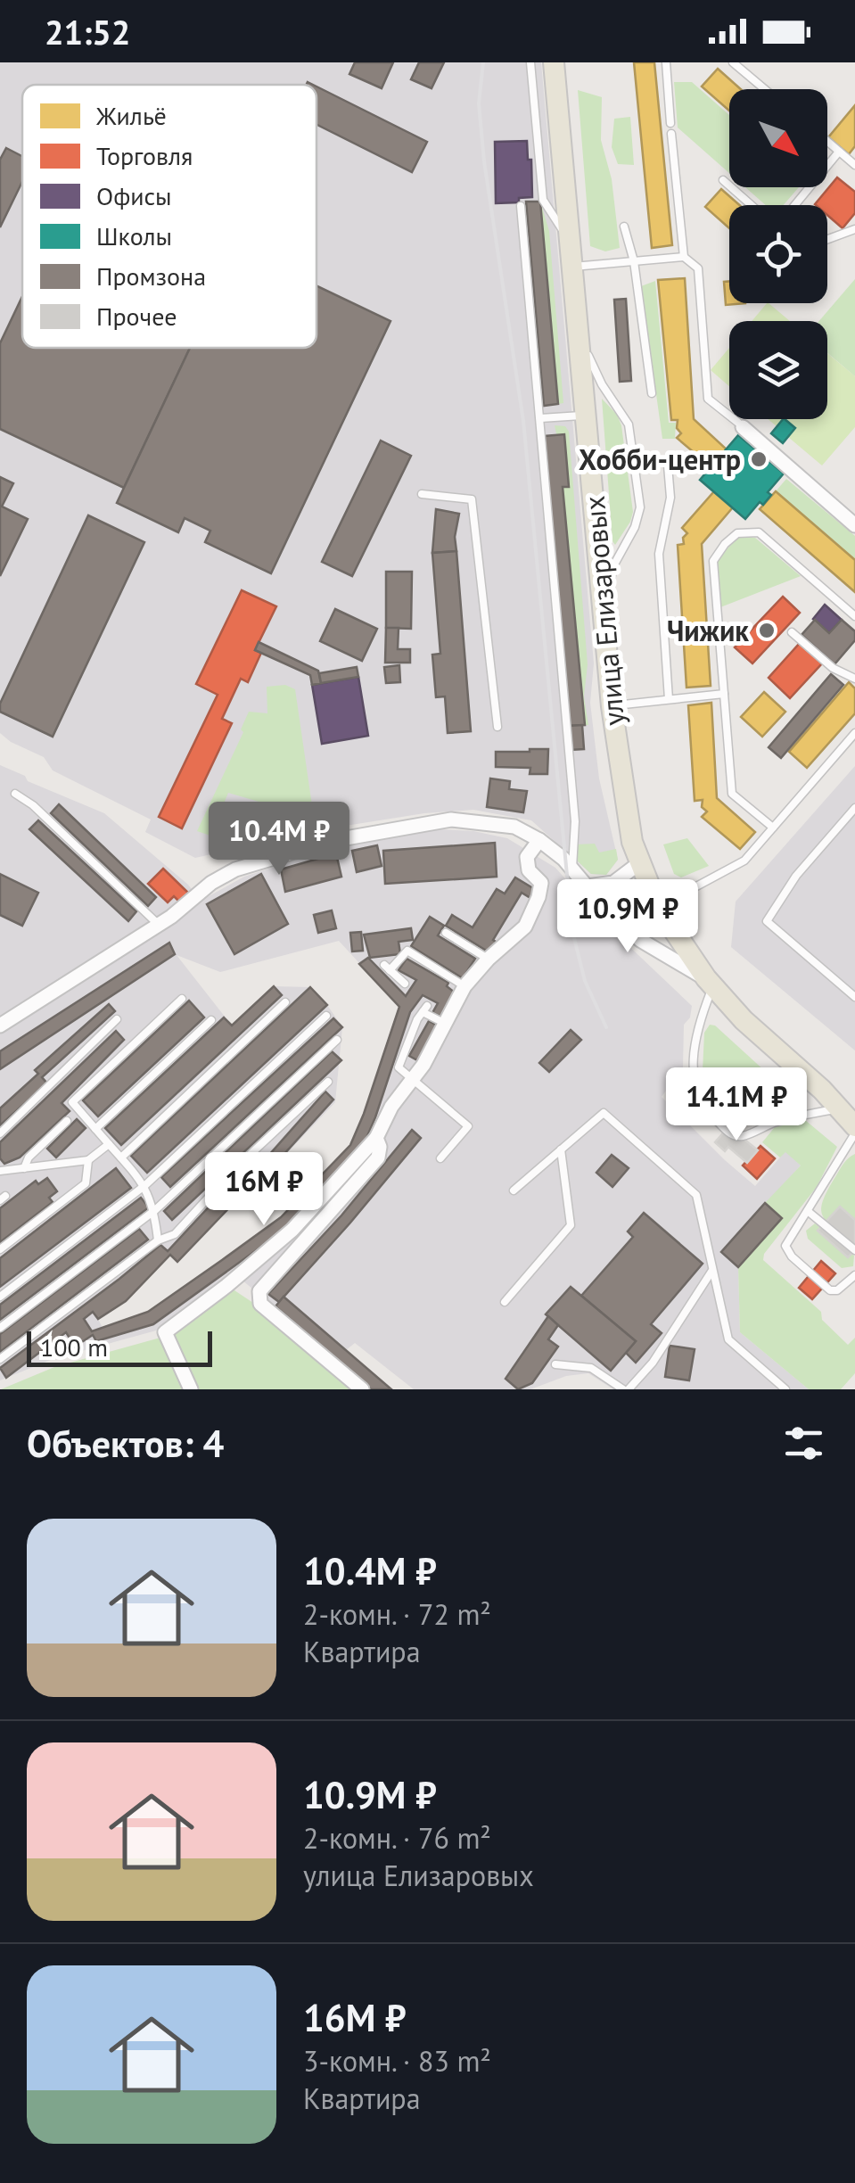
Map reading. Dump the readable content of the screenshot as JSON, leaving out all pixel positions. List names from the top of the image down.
{
  "streets": {
    "main road": ["улица Елизаровых"]
  },
  "places": ["Хобби-центр", "Чижик"],
  "legend": [
    "Жильё",
    "Торговля",
    "Офисы",
    "Школы",
    "Промзона",
    "Прочее"
  ],
  "scale_bar": "100 m",
  "north": "bottom right",
  "page": {
    "status": "21:52",
    "price": [
      "10.4M ₽",
      "10.9M ₽",
      "14.1M ₽",
      "16M ₽"
    ],
    "scale": "100 m",
    "heading": "Объектов: 4",
    "list": [
      {
        "name": "10.4M ₽",
        "note": "2-комн. · 72 m² · Квартира"
      },
      {
        "name": "10.9M ₽",
        "note": "2-комн. · 76 m² · улица Елизаровых"
      },
      {
        "name": "16M ₽",
        "note": "3-комн. · 83 m² · Квартира"
      }
    ]
  }
}
